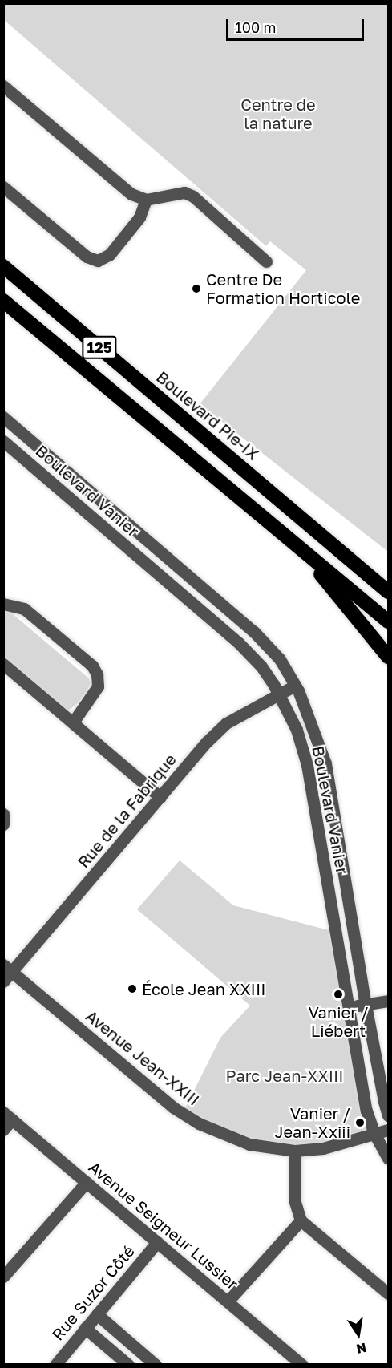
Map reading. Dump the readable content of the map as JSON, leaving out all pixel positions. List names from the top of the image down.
{
  "streets": {
    "highway": ["125", "Boulevard Pie-IX"],
    "street": [
      "Boulevard Vanier",
      "Rue de la Fabrique",
      "Avenue Jean-XXIII",
      "Avenue Seigneur Lussier",
      "Rue Suzor Côté"
    ]
  },
  "crossings": [
    ["Boulevard Vanier", "Rue de la Fabrique"],
    ["Boulevard Vanier", "Avenue Jean-XXIII"],
    ["Rue de la Fabrique", "Avenue Jean-XXIII"],
    ["Avenue Seigneur Lussier", "Rue Suzor Côté"]
  ],
  "parks": ["Centre de la nature", "Parc Jean-XXIII"],
  "places": [
    "Centre De Formation Horticole",
    "École Jean XXIII",
    "Vanier / Liébert",
    "Vanier / Jean-Xxiii"
  ],
  "scale_bar": "100 m",
  "north": "bottom"
}
